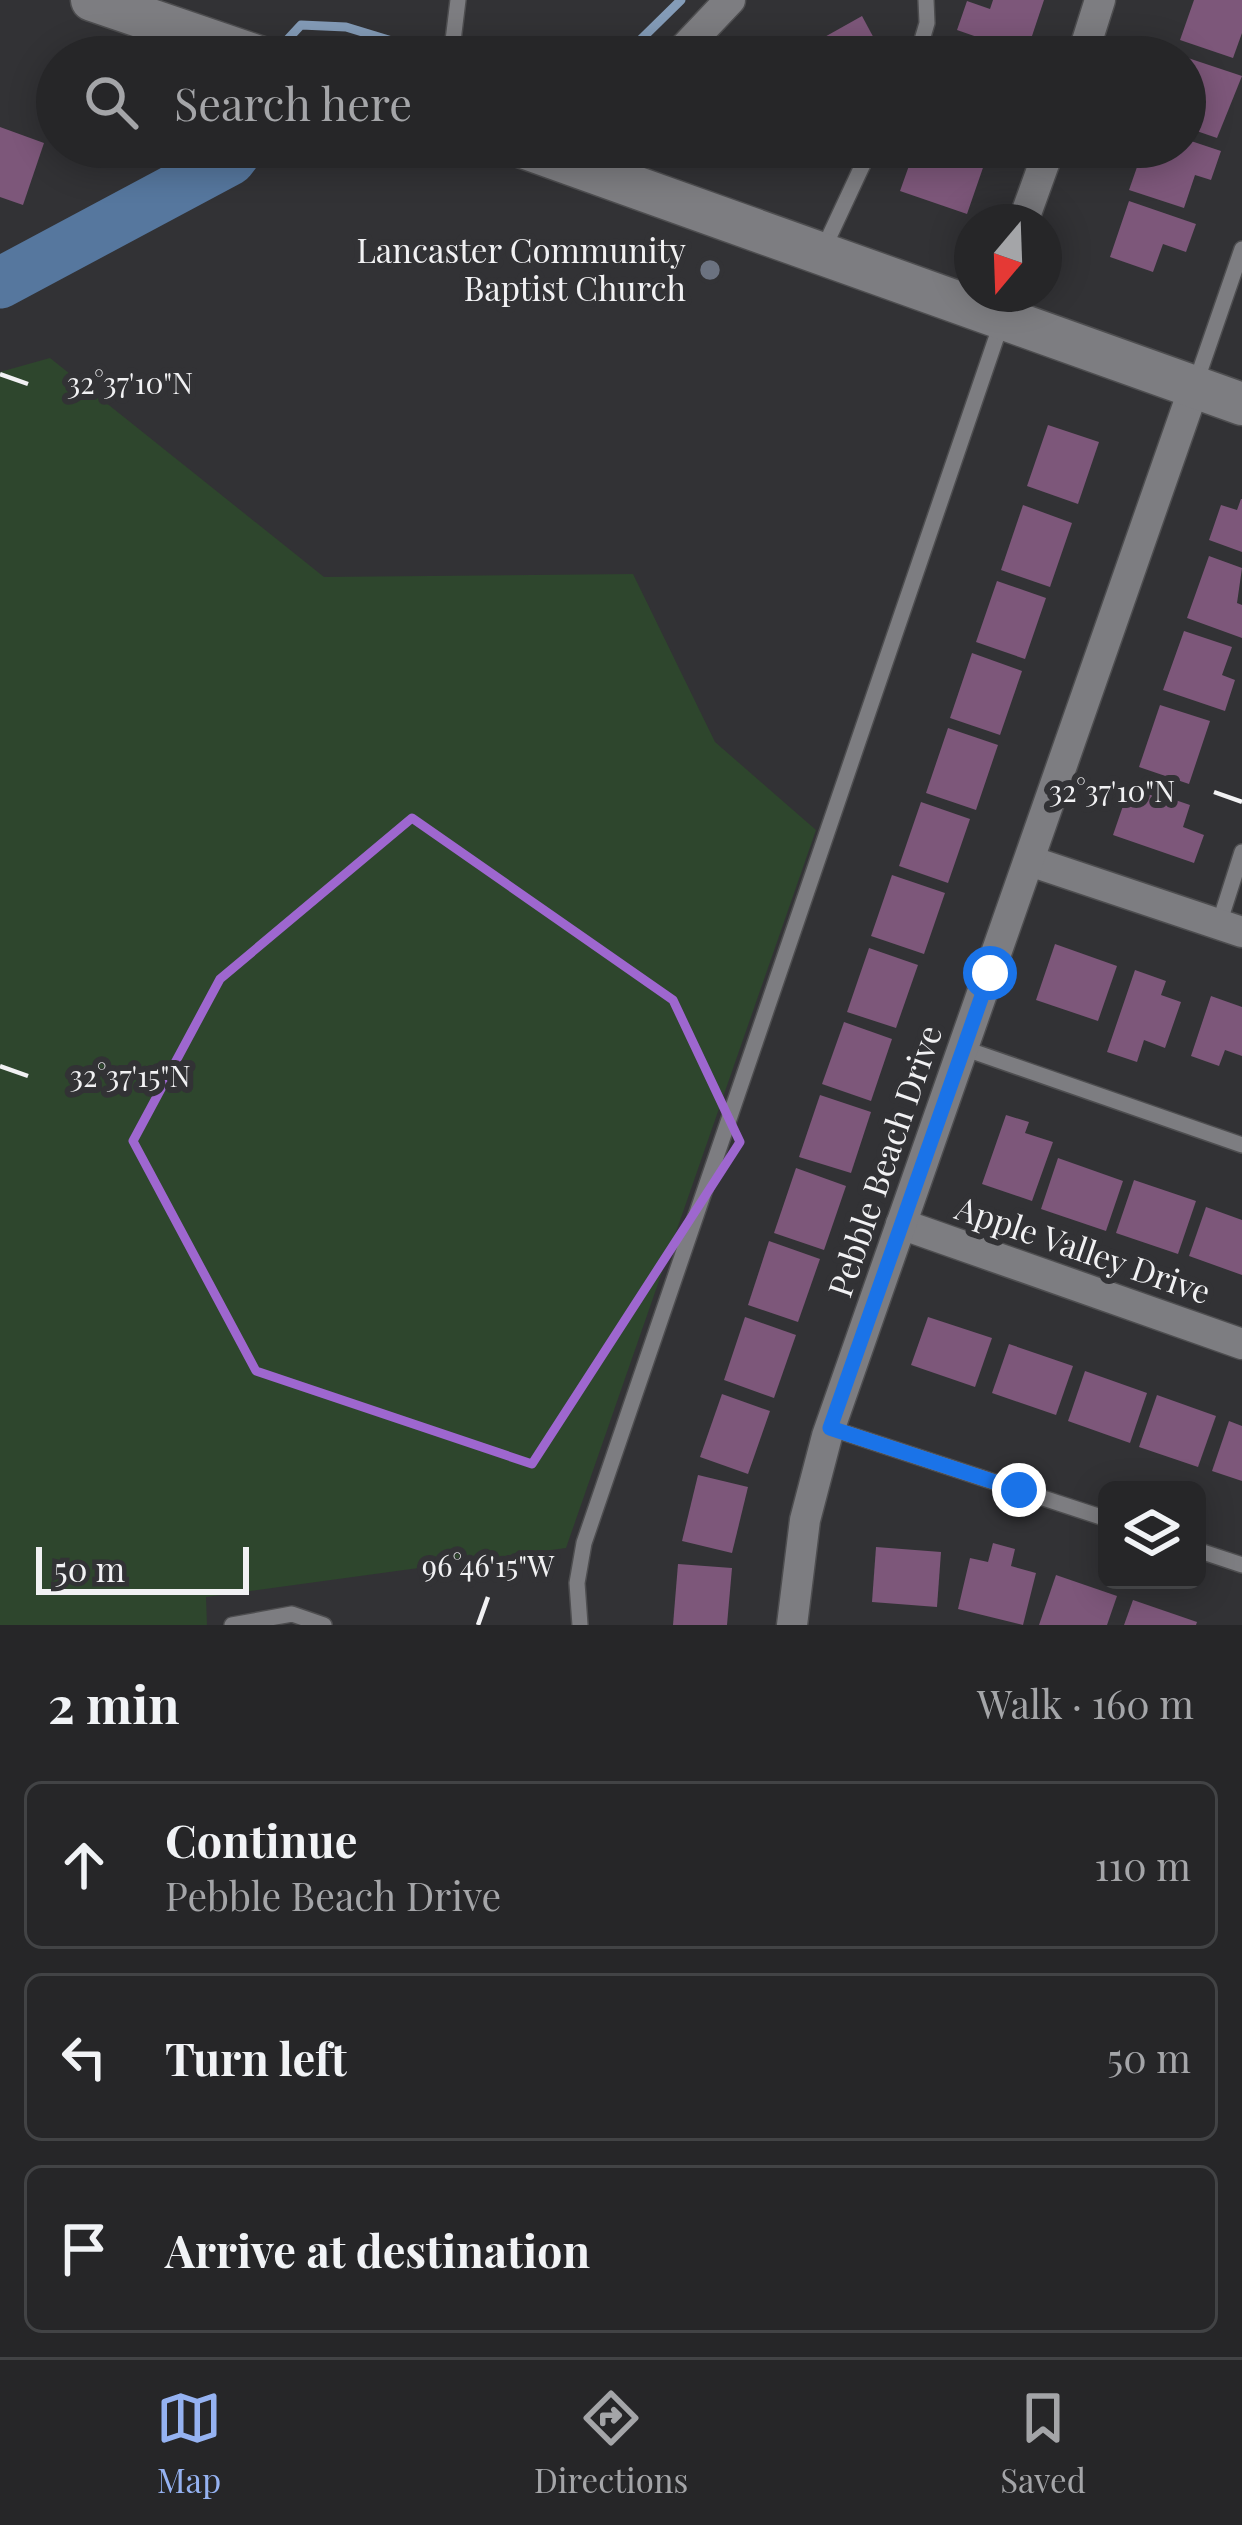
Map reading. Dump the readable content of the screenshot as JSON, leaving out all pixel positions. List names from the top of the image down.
{
  "streets": {
    "street": ["Pebble Beach Drive", "Apple Valley Drive"]
  },
  "crossings": [
    ["Pebble Beach Drive", "Apple Valley Drive"]
  ],
  "places": ["Lancaster Community Baptist Church"],
  "scale_bar": "50 m",
  "north": "bottom",
  "page": {
    "search": "Search here",
    "scale": "50 m",
    "heading": ["2 min", "Walk · 160 m"],
    "list": [
      ["Continue", "Pebble Beach Drive", "110 m"],
      ["Turn left", "50 m"],
      "Arrive at destination"
    ],
    "nav": ["Map", "Directions", "Saved"]
  },
  "coordinates": ["32°37'10\"N", "32°37'15\"N", "96°46'15\"W"]
}
